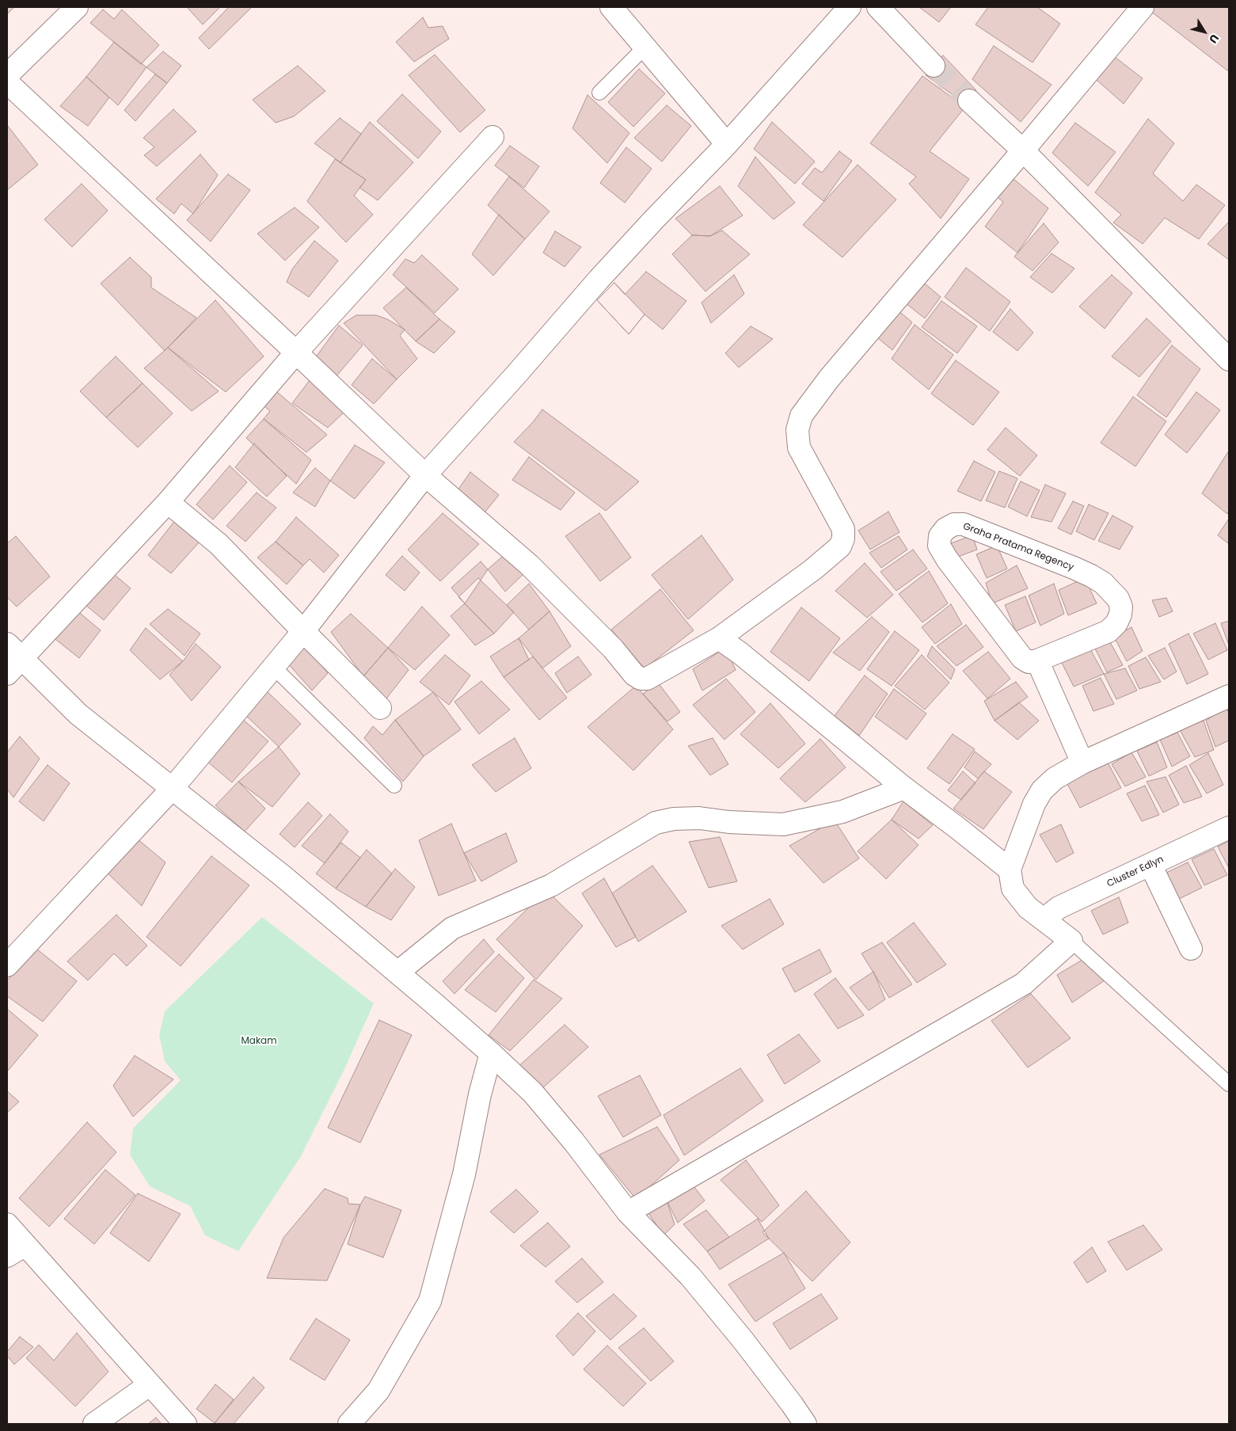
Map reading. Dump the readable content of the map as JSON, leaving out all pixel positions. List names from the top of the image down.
{
  "streets": {
    "street": ["Graha Pratama Regency", "Cluster Edlyn"]
  },
  "parks": ["Makam"],
  "north": "bottom right"
}
